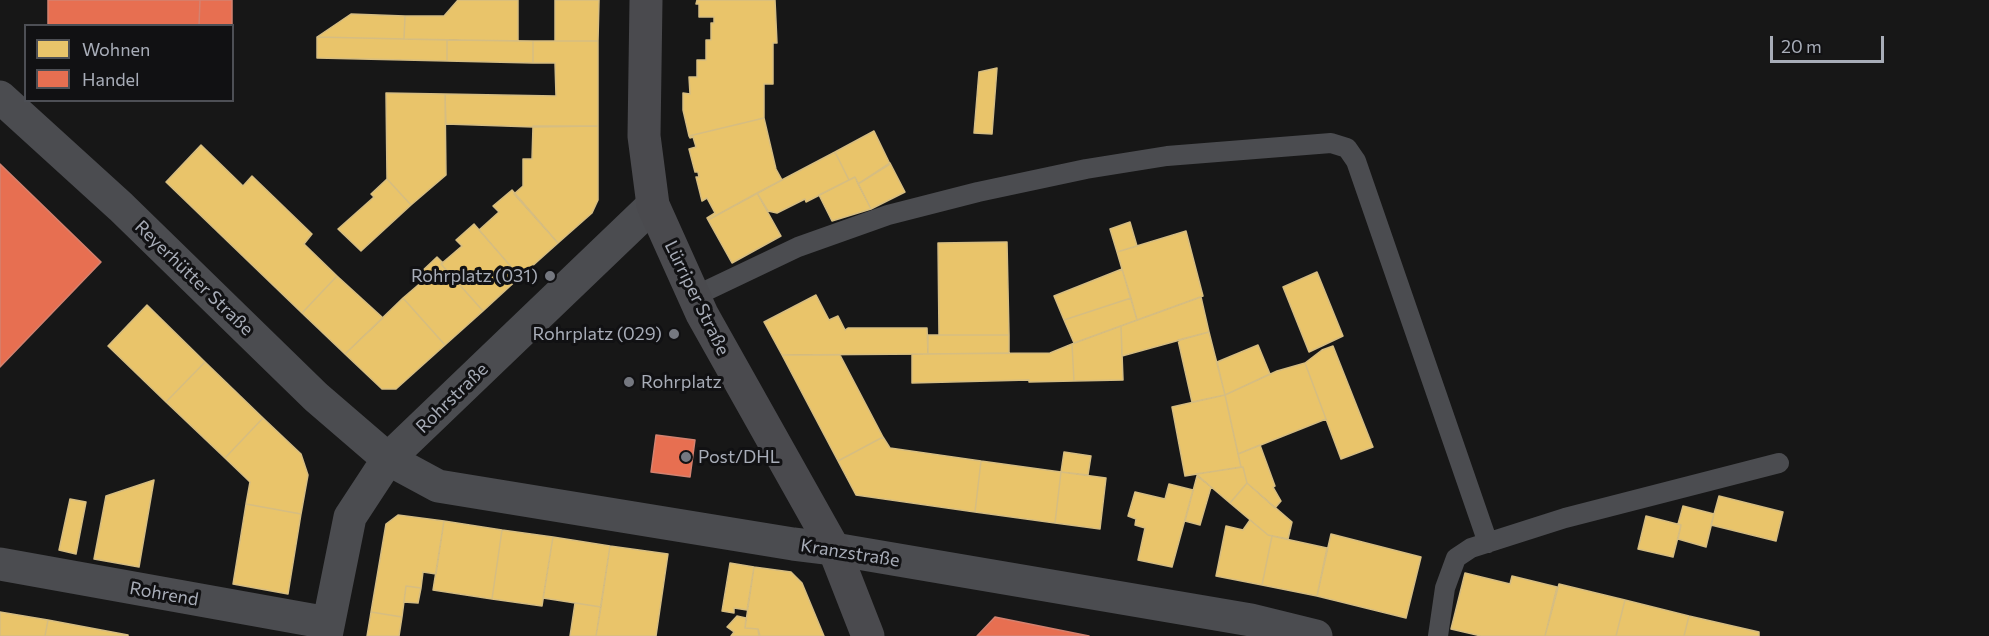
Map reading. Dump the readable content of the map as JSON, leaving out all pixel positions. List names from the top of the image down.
{
  "streets": {
    "street": [
      "Reyerhütter Straße",
      "Lürriper Straße",
      "Rohrstraße",
      "Kranzstraße",
      "Rohrend"
    ]
  },
  "crossings": [
    ["Reyerhütter Straße", "Rohrstraße"],
    ["Reyerhütter Straße", "Kranzstraße"],
    ["Lürriper Straße", "Rohrstraße"],
    ["Lürriper Straße", "Kranzstraße"],
    ["Rohrstraße", "Kranzstraße"],
    ["Rohrstraße", "Rohrend"]
  ],
  "places": [
    "Rohrplatz (031)",
    "Rohrplatz (029)",
    "Rohrplatz",
    "Post/DHL"
  ],
  "legend": ["Wohnen", "Handel"],
  "scale_bar": "20 m"
}
